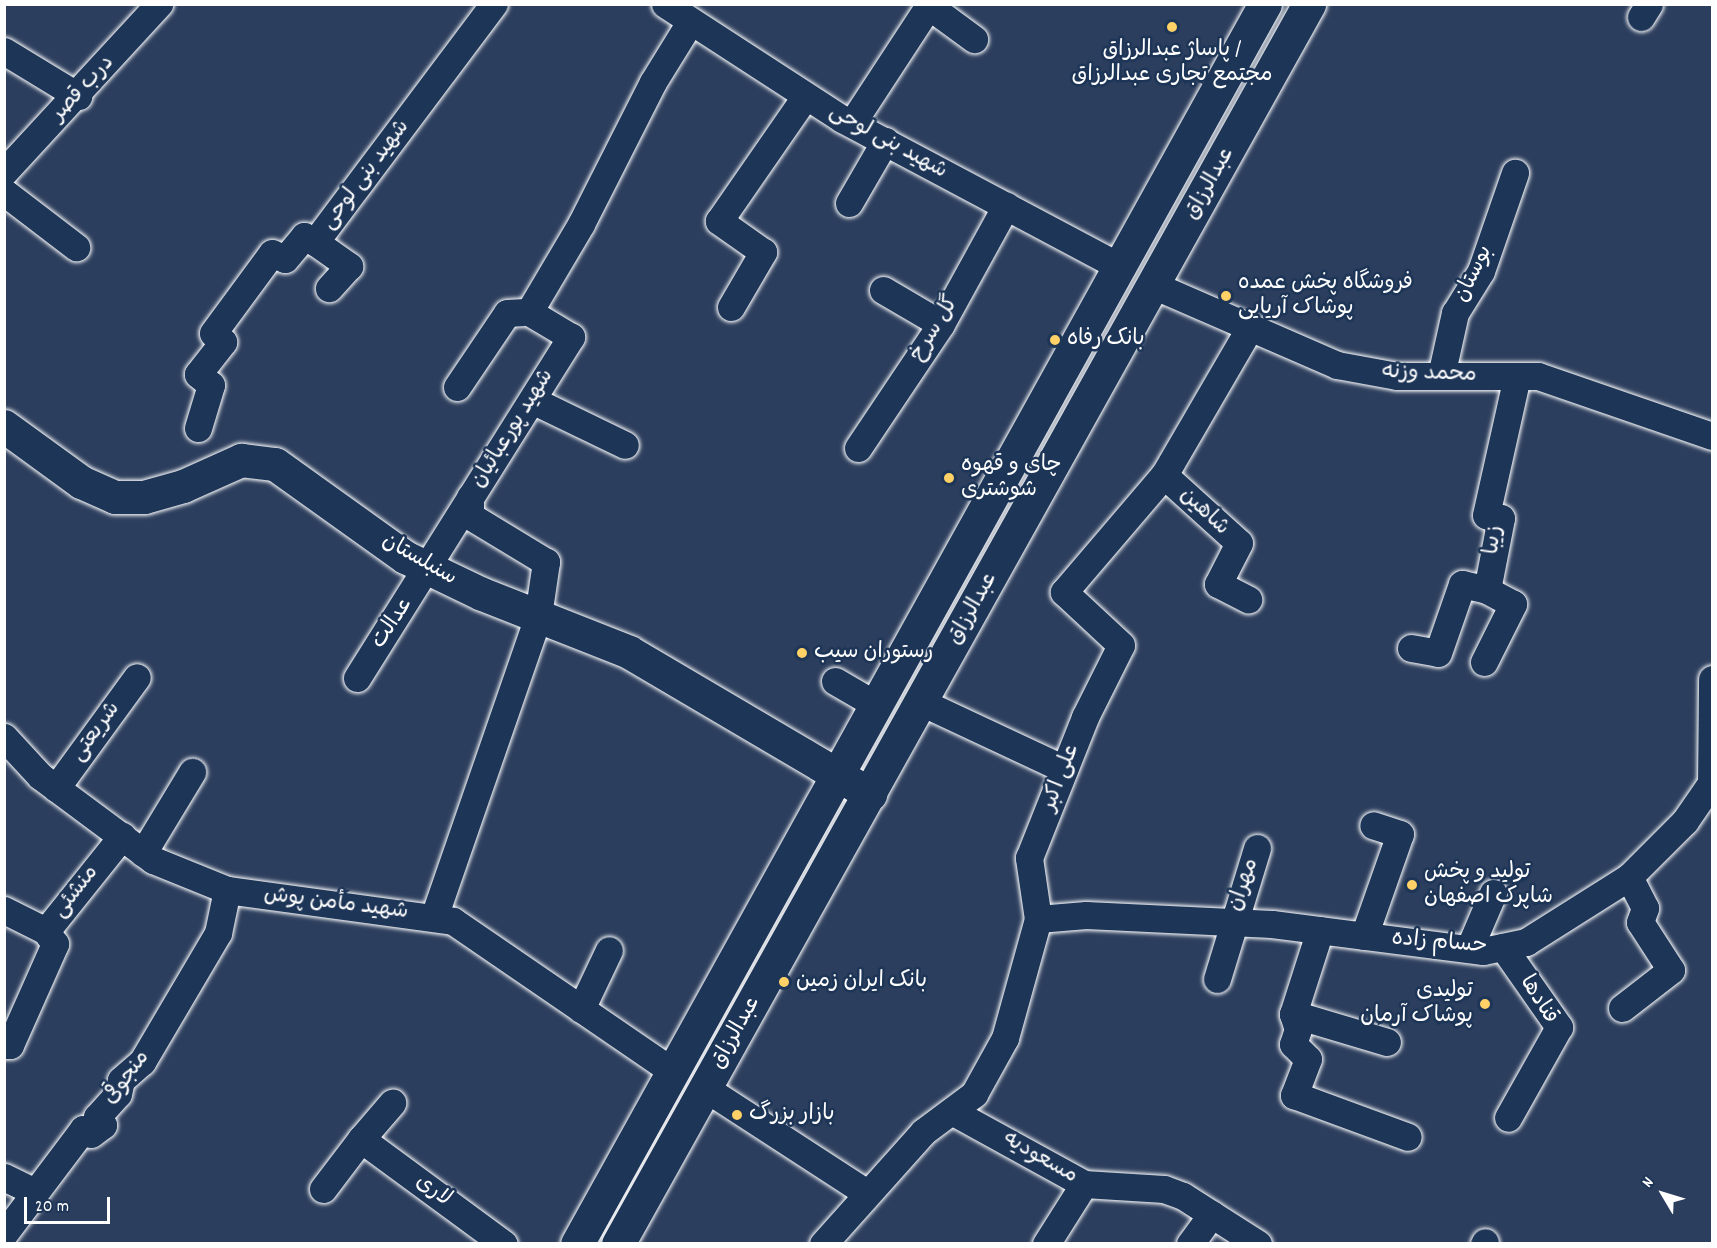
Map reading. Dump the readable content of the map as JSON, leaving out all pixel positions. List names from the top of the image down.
{
  "streets": {
    "main road": ["عبدالرزاق", "سنبلستان"],
    "street": [
      "درب قصر",
      "شهید بنی لوحی",
      "بوستان",
      "گل سرخ",
      "محمد وزنه",
      "شهید پورعبائیان",
      "شاهین",
      "زیبا",
      "عدالت",
      "شریعتی",
      "علی اکبر",
      "مهران",
      "منشئی",
      "شهید مأمن پوش",
      "حسام زاده",
      "قنادها",
      "منجوقی",
      "مسعودیه",
      "لاری"
    ]
  },
  "crossings": [
    ["شهید بنی لوحی", "عبدالرزاق"],
    ["شهید بنی لوحی", "گل سرخ"],
    ["عبدالرزاق", "محمد وزنه"],
    ["عبدالرزاق", "سنبلستان"],
    ["عبدالرزاق", "شهید مأمن پوش"],
    ["بوستان", "محمد وزنه"],
    ["محمد وزنه", "زیبا"],
    ["محمد وزنه", "علی اکبر"],
    ["شهید پورعبائیان", "سنبلستان"],
    ["شهید پورعبائیان", "عدالت"],
    ["شهید پورعبائیان", "شهید مأمن پوش"],
    ["شاهین", "علی اکبر"],
    ["سنبلستان", "عدالت"],
    ["شریعتی", "شهید مأمن پوش"],
    ["علی اکبر", "حسام زاده"],
    ["علی اکبر", "مسعودیه"],
    ["مهران", "حسام زاده"],
    ["منشئی", "شهید مأمن پوش"],
    ["شهید مأمن پوش", "منجوقی"],
    ["حسام زاده", "قنادها"]
  ],
  "places": [
    "پاساژ عبدالرزاق / مجتمع تجاری عبدالرزاق",
    "فروشگاه پخش عمده پوشاک آریایی",
    "بانک رفاه",
    "چای و قهوه شوشتری",
    "رستوران سيب",
    "تولید و پخش شاپرک اصفهان",
    "بانک ایران زمین",
    "تولیدی پوشاک آرمان",
    "بازار بزرگ"
  ],
  "scale_bar": "20 m",
  "north": "top left"
}
